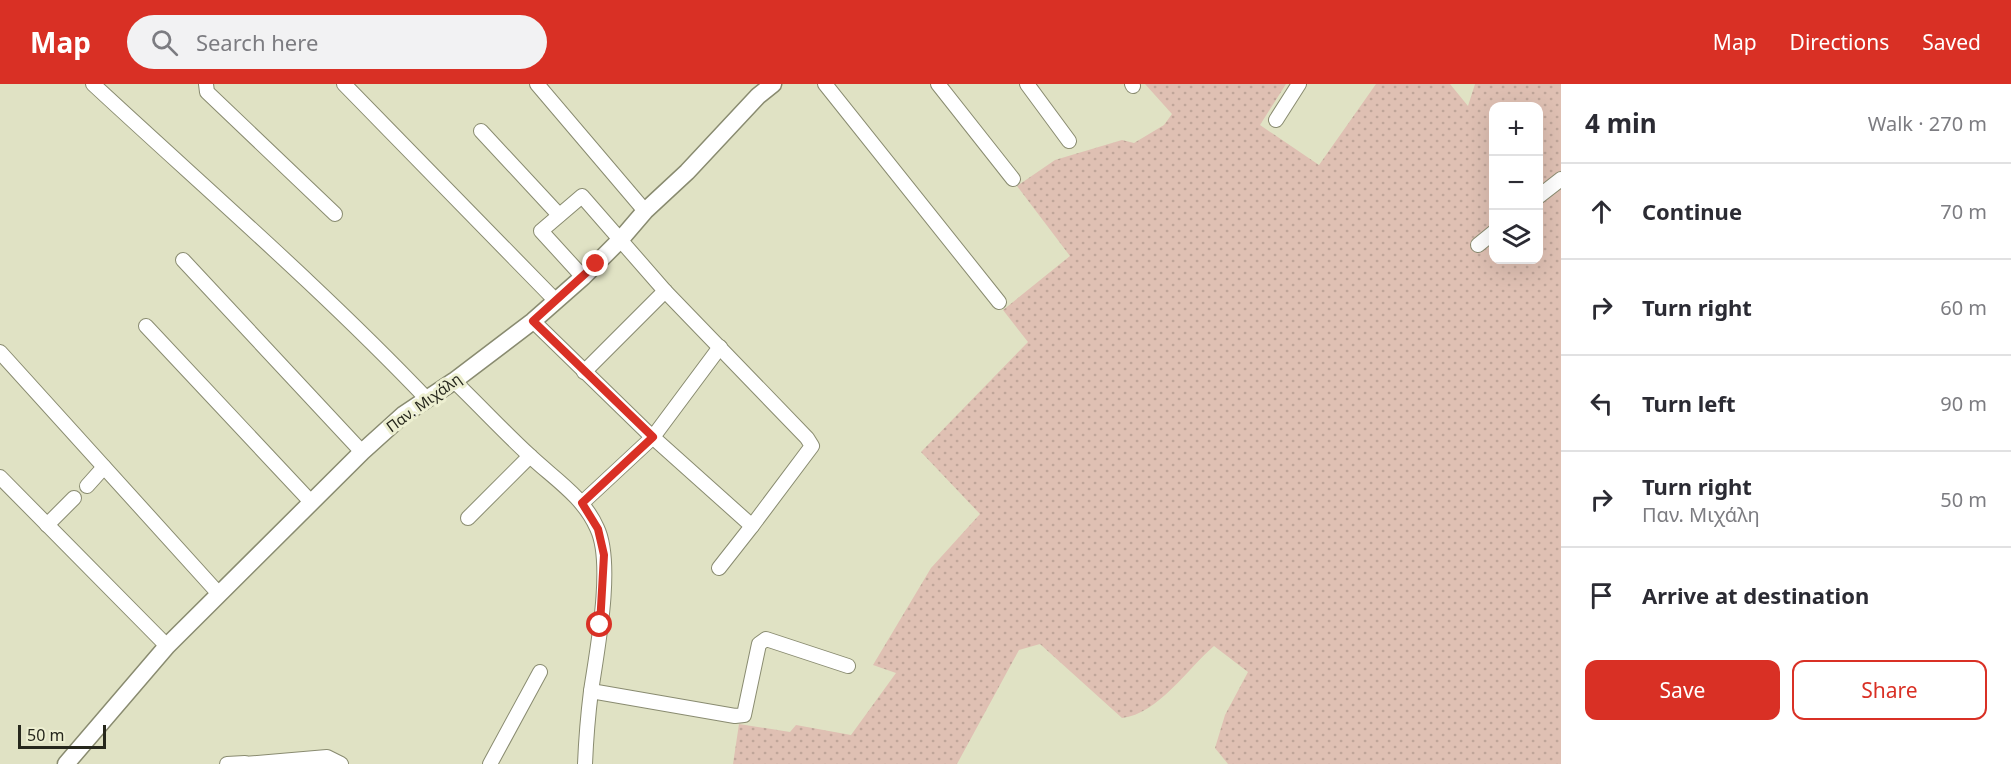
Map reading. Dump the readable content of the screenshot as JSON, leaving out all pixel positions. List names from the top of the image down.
{
  "streets": {
    "street": ["Παν. Μιχάλη"]
  },
  "scale_bar": "50 m",
  "page": {
    "header": "Map",
    "search": "Search here",
    "nav": ["Map", "Directions", "Saved"],
    "heading": ["4 min", "Walk · 270 m"],
    "map_buttons": ["+", "−"],
    "list": [
      ["Continue", "70 m"],
      ["Turn right", "60 m"],
      ["Turn left", "90 m"],
      ["Turn right", "Παν. Μιχάλη", "50 m"],
      "Arrive at destination"
    ],
    "buttons": ["Save", "Share"],
    "scale": "50 m"
  }
}
